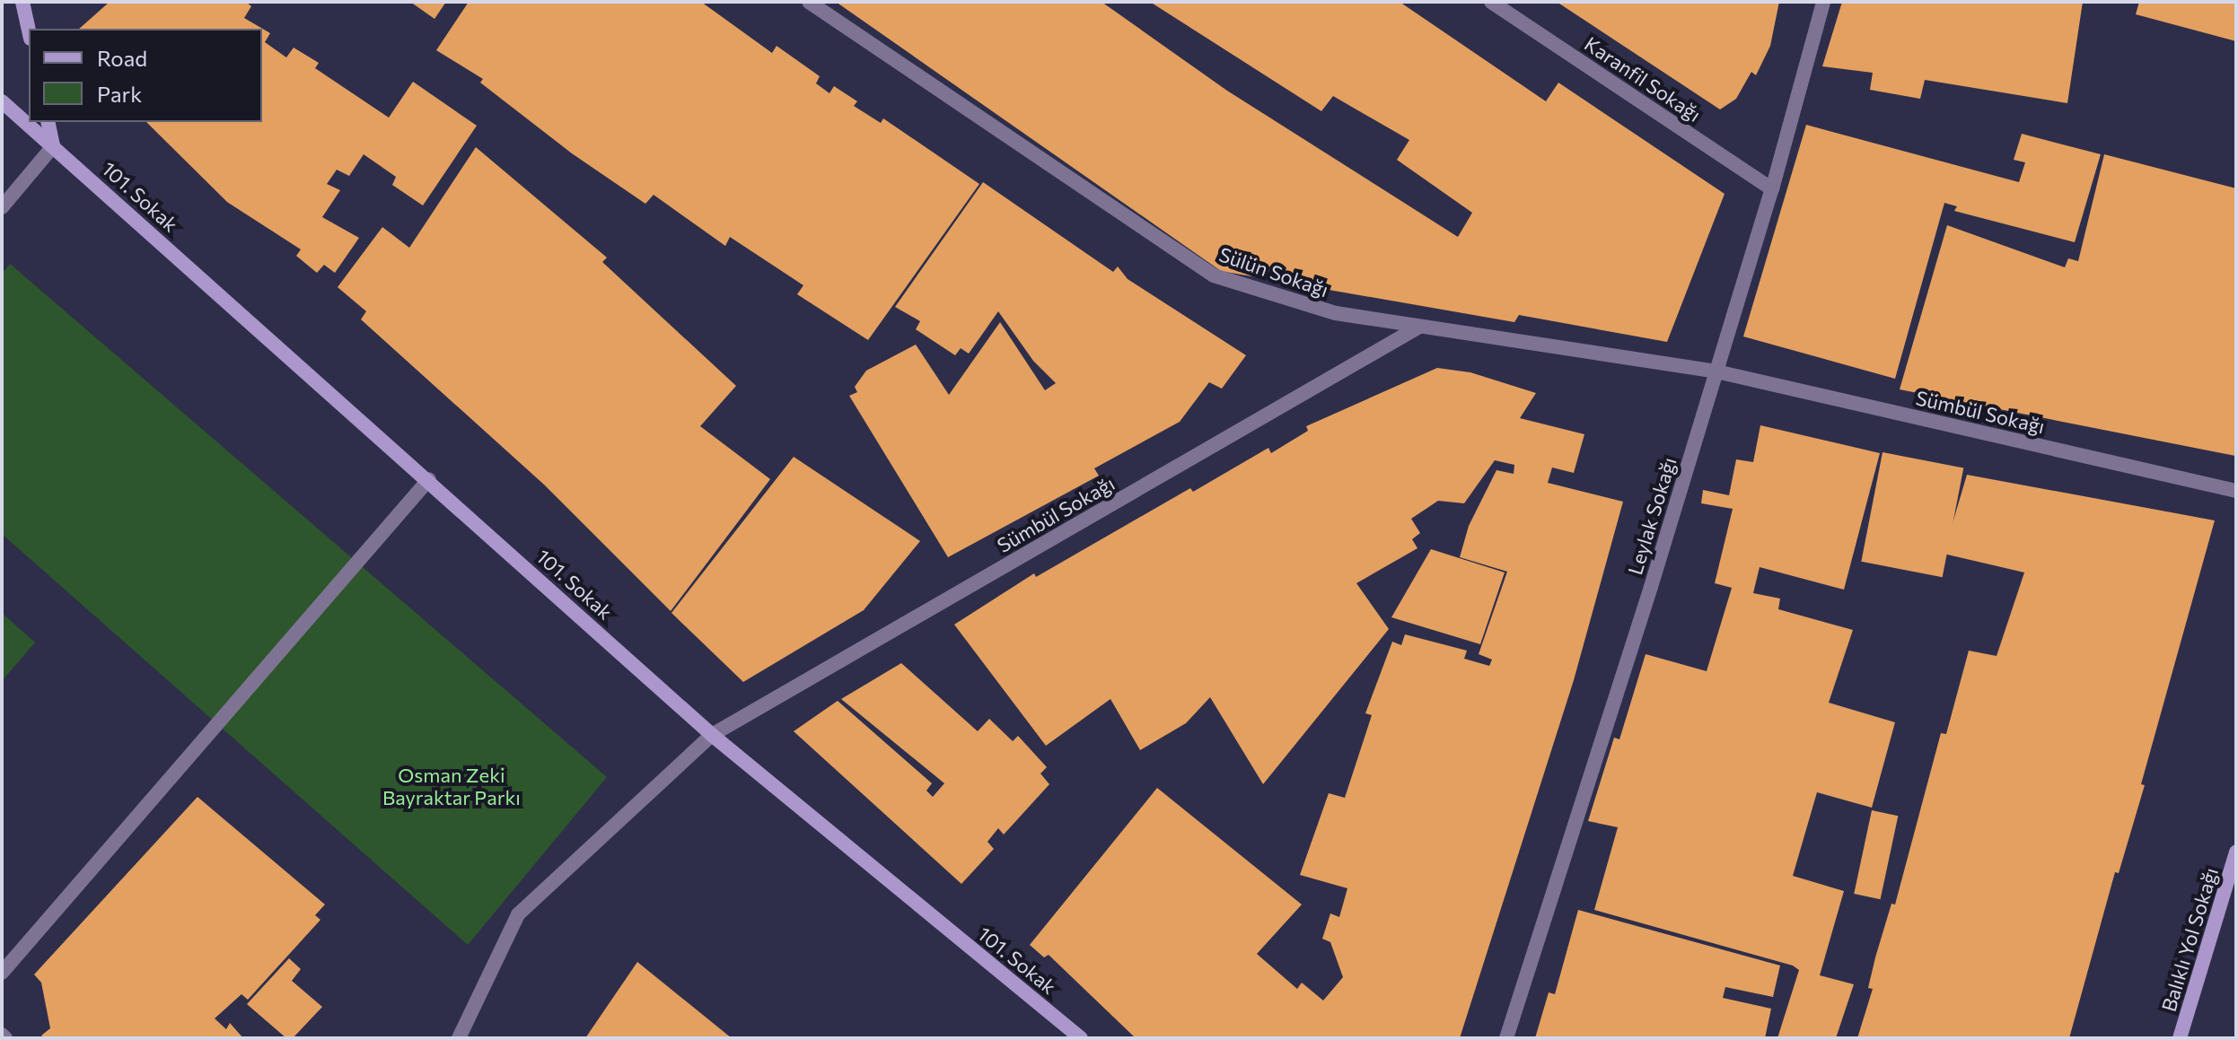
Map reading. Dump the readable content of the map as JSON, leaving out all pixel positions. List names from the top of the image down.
{
  "streets": {
    "street": [
      "Karanfil Sokağı",
      "101. Sokak",
      "Sülün Sokağı",
      "Sümbül Sokağı",
      "Leylak Sokağı",
      "Balıklı Yol Sokağı"
    ]
  },
  "crossings": [
    ["Karanfil Sokağı", "Leylak Sokağı"],
    ["101. Sokak", "Sümbül Sokağı"],
    ["Sülün Sokağı", "Sümbül Sokağı"],
    ["Sülün Sokağı", "Leylak Sokağı"],
    ["Sümbül Sokağı", "Leylak Sokağı"]
  ],
  "parks": ["Osman Zeki Bayraktar Parkı"],
  "legend": ["Road", "Park"]
}
